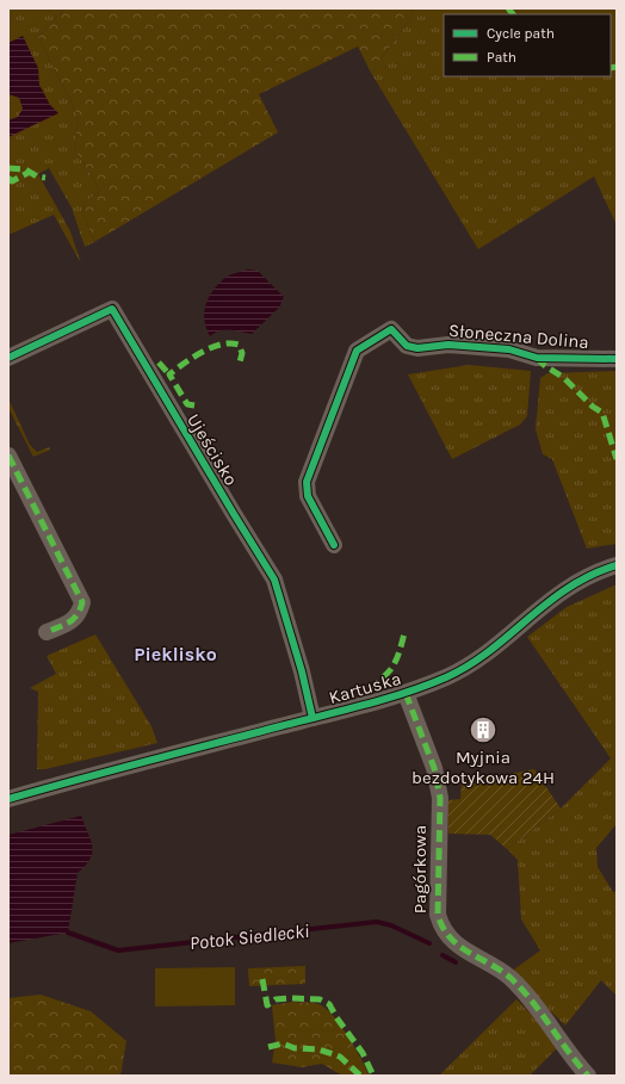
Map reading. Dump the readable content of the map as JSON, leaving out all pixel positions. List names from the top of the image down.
{
  "streets": {
    "street": [
      "Słoneczna Dolina",
      "Ujeścisko",
      "Kartuska",
      "Pagórkowa"
    ]
  },
  "crossings": [
    ["Ujeścisko", "Kartuska"],
    ["Kartuska", "Pagórkowa"]
  ],
  "districts": ["Pieklisko"],
  "water": ["Potok Siedlecki"],
  "places": {
    "building": ["Myjnia bezdotykowa 24H"]
  },
  "legend": ["Cycle path", "Path"]
}
